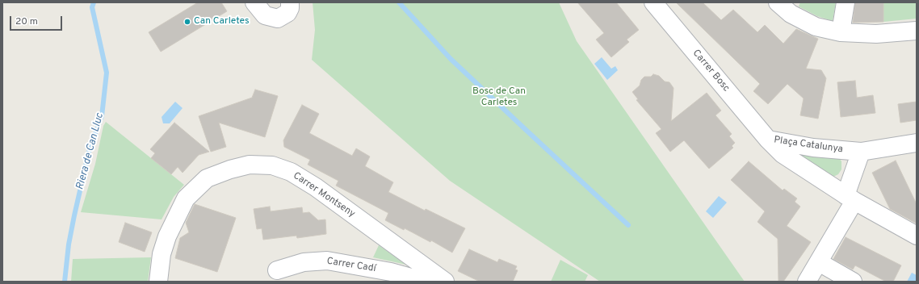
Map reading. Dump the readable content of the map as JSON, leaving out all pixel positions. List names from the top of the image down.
{
  "streets": {
    "street": [
      "Carrer Bosc",
      "Plaça Catalunya",
      "Carrer Montseny",
      "Carrer Cadí"
    ]
  },
  "crossings": [
    ["Carrer Bosc", "Plaça Catalunya"]
  ],
  "water": ["Riera de Can Lluc"],
  "parks": ["Bosc de Can Carletes"],
  "places": ["Can Carletes"],
  "scale_bar": "20 m"
}
